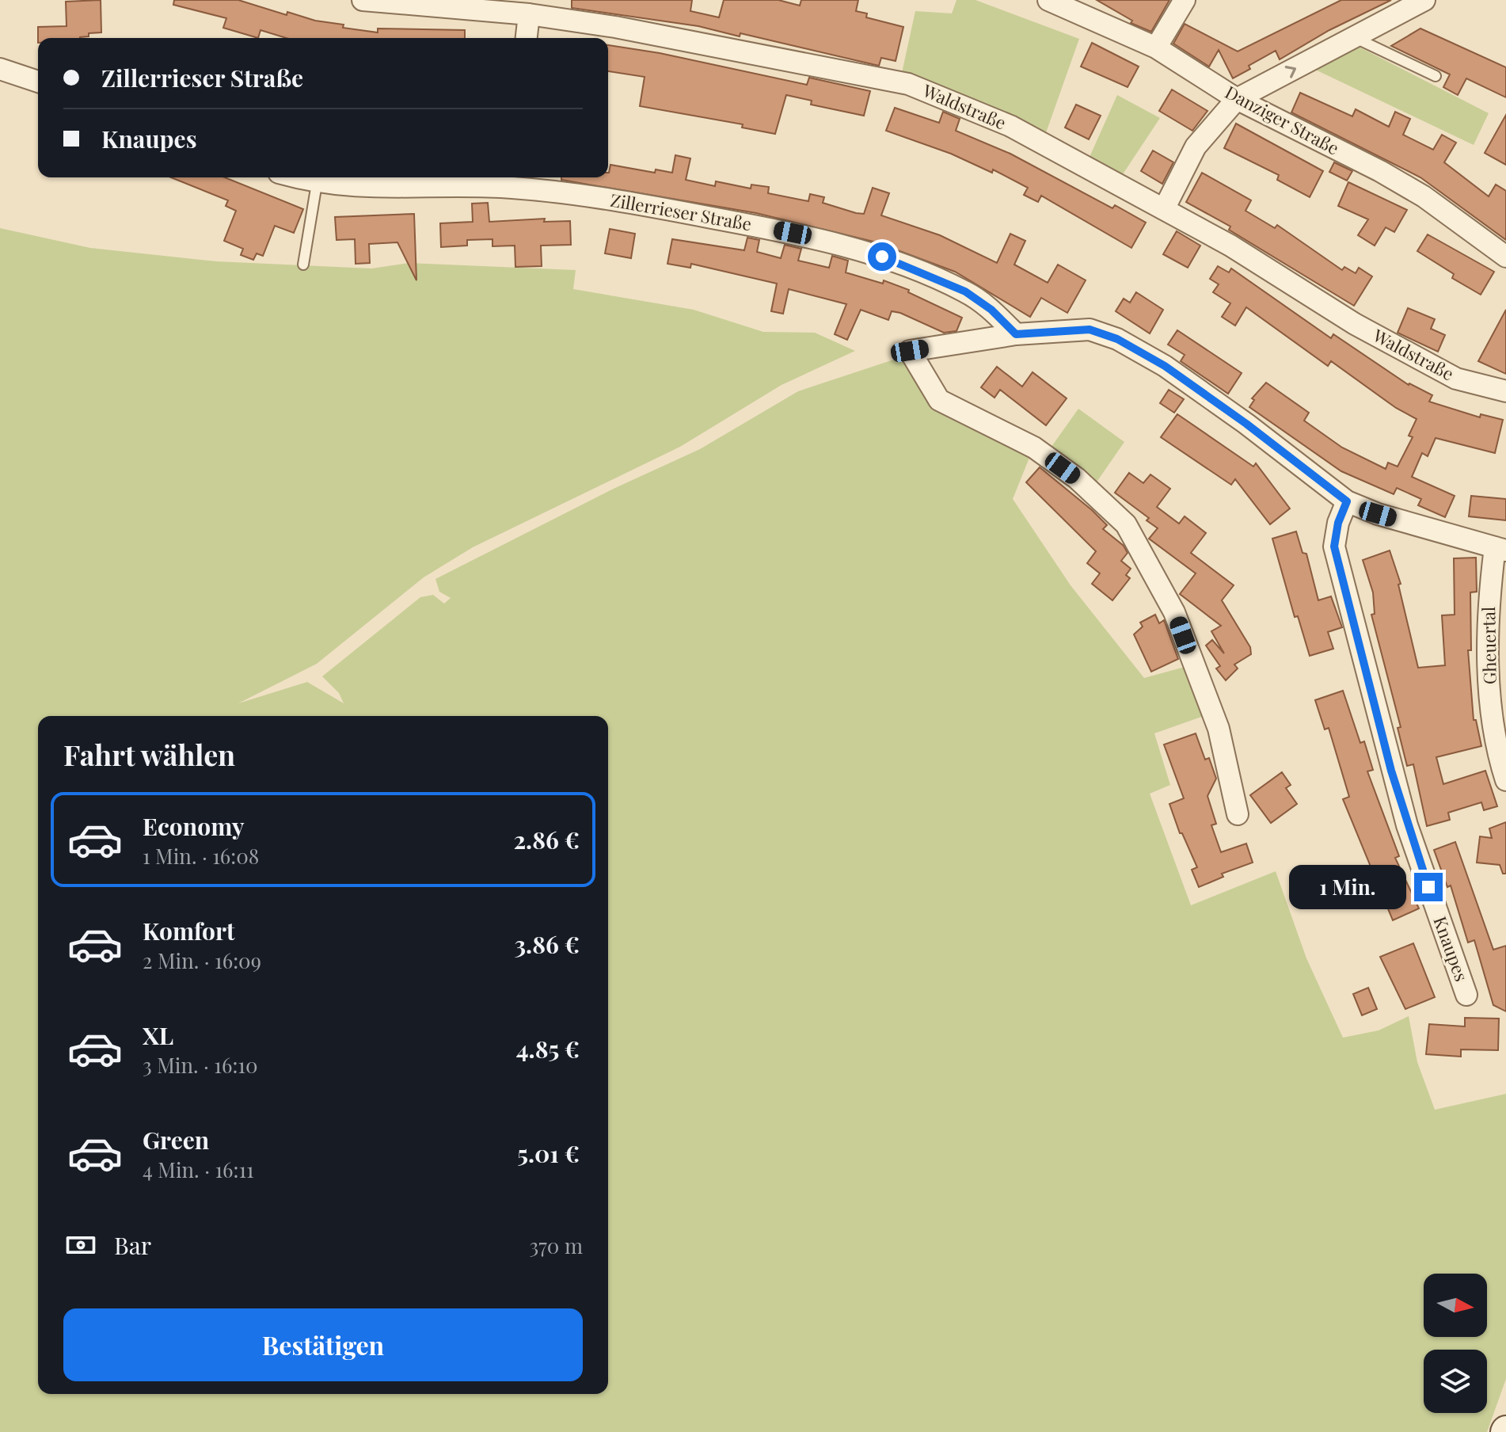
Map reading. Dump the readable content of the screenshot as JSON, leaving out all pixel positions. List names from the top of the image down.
{
  "streets": {
    "street": [
      "Waldstraße",
      "Danziger Straße",
      "Zillerrieser Straße",
      "Gheuertal",
      "Knaupes"
    ]
  },
  "north": "right",
  "page": {
    "banner": ["Zillerrieser Straße", "Knaupes"],
    "heading": "Fahrt wählen",
    "list": [
      {
        "name": "Economy",
        "note": "1 Min. · 16:08",
        "value": "2.86 €"
      },
      {
        "name": "Komfort",
        "note": "2 Min. · 16:09",
        "value": "3.86 €"
      },
      {
        "name": "XL",
        "note": "3 Min. · 16:10",
        "value": "4.85 €"
      },
      {
        "name": "Green",
        "note": "4 Min. · 16:11",
        "value": "5.01 €"
      }
    ],
    "bubble": "1 Min.",
    "pay": ["Bar", "370 m"],
    "buttons": "Bestätigen"
  }
}
